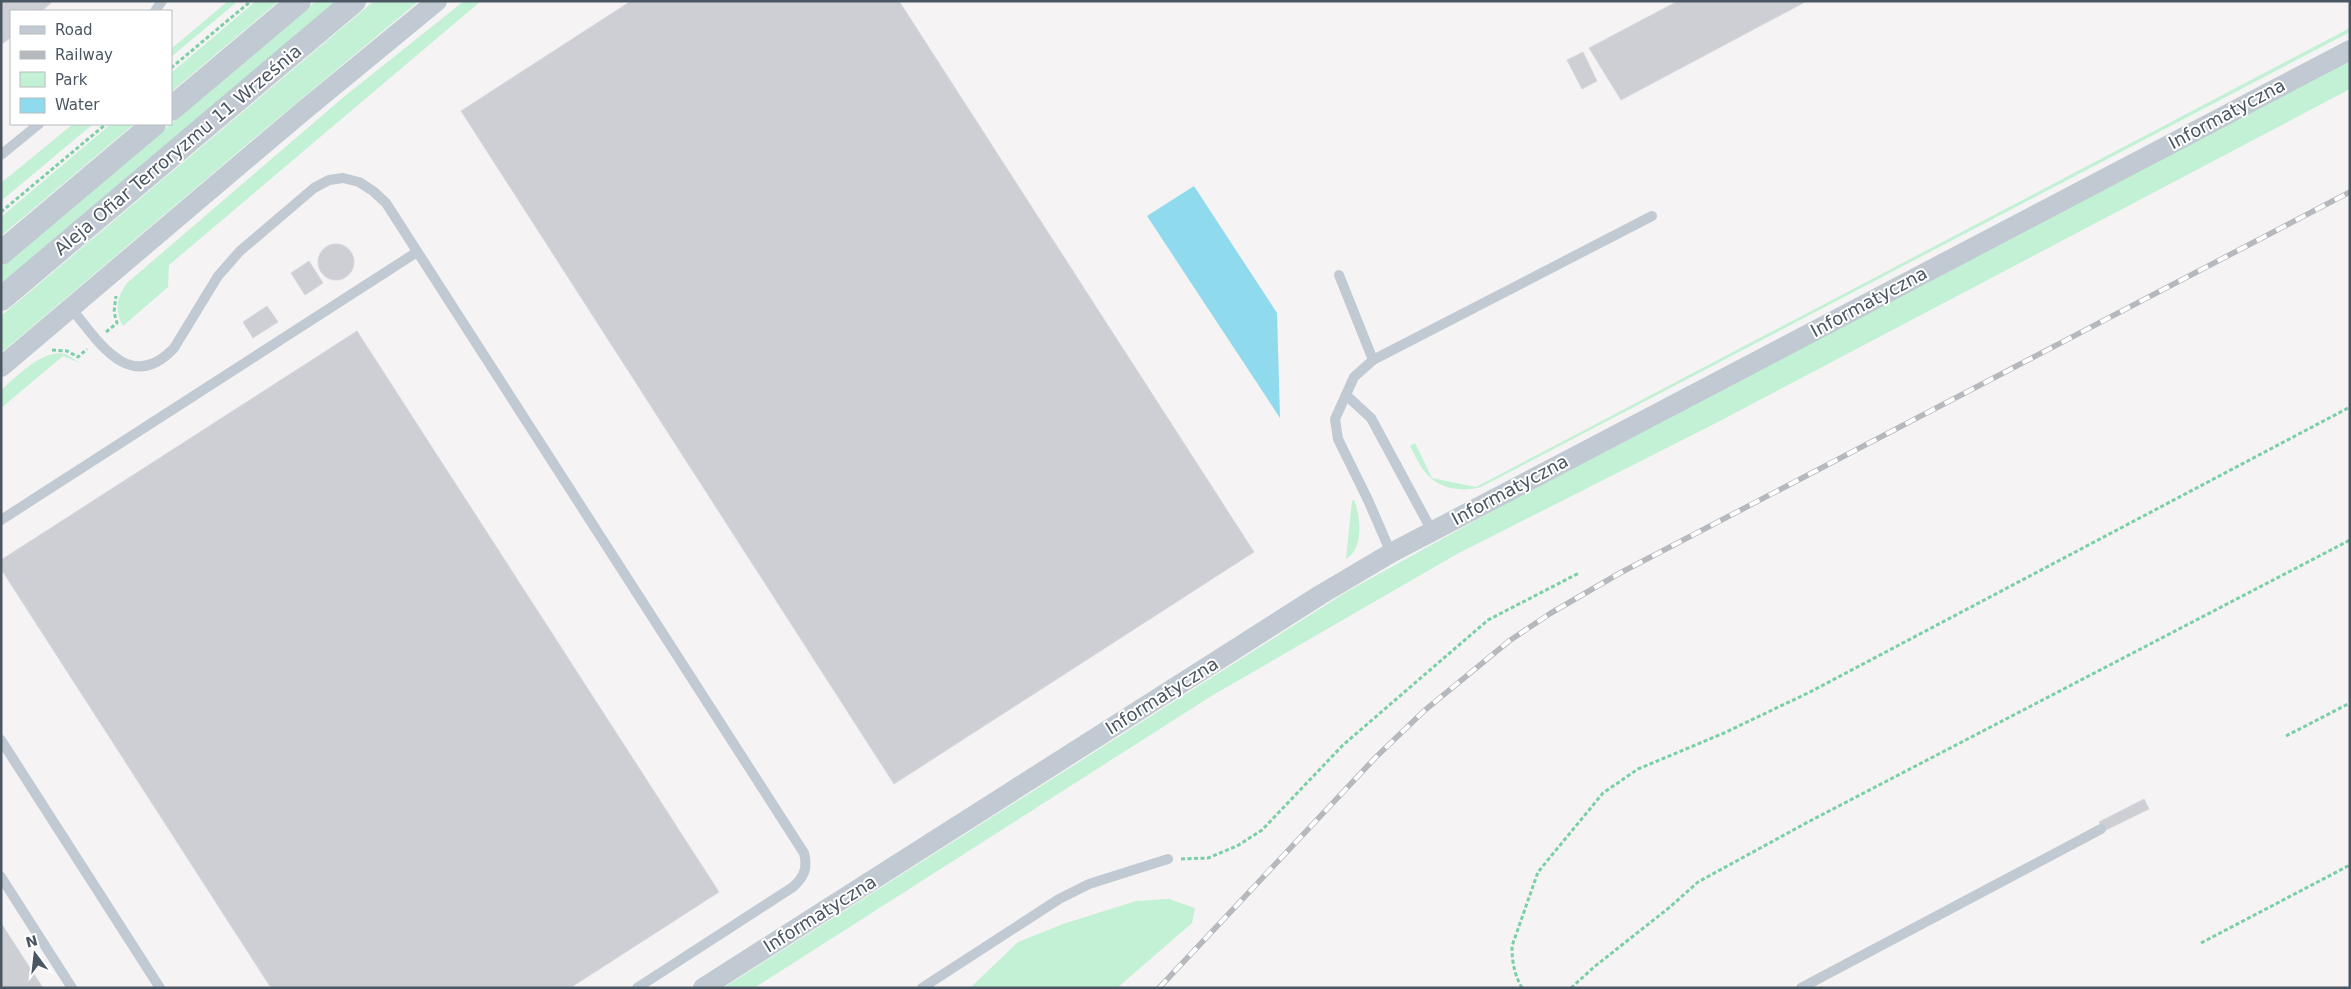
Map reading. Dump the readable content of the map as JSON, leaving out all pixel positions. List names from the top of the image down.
{
  "streets": {
    "street": ["Informatyczna", "Aleja Ofiar Terroryzmu 11 Września"]
  },
  "legend": [
    "Road",
    "Railway",
    "Park",
    "Water"
  ],
  "north": "top"
}
